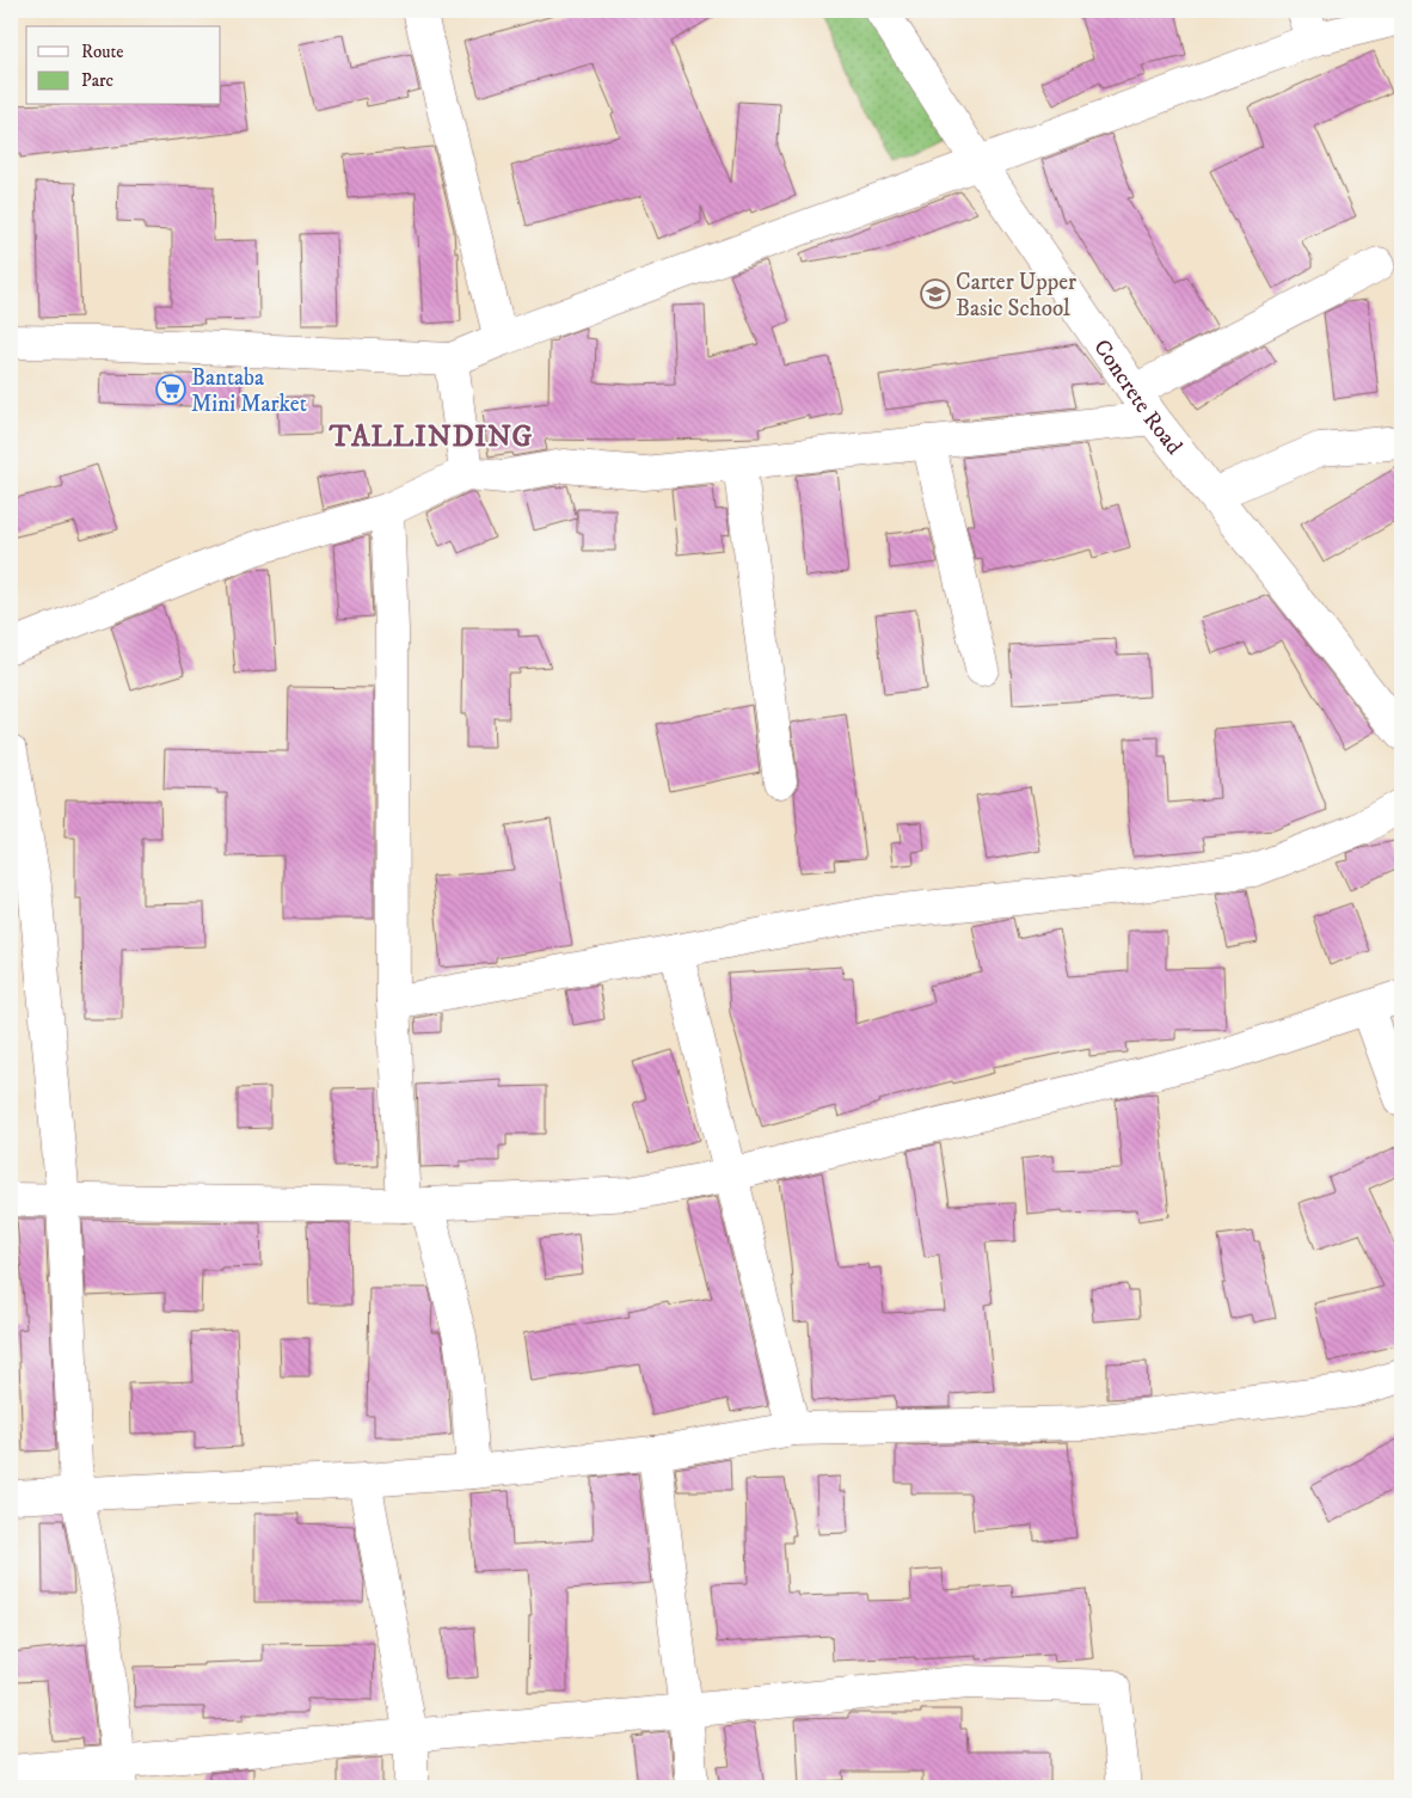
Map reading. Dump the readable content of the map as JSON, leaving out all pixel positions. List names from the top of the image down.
{
  "streets": {
    "street": ["Concrete Road"]
  },
  "districts": ["TALLINDING"],
  "places": {
    "school or university": ["Carter Upper Basic School"],
    "supermarket": ["Bantaba Mini Market"]
  },
  "legend": ["Route", "Parc"]
}
